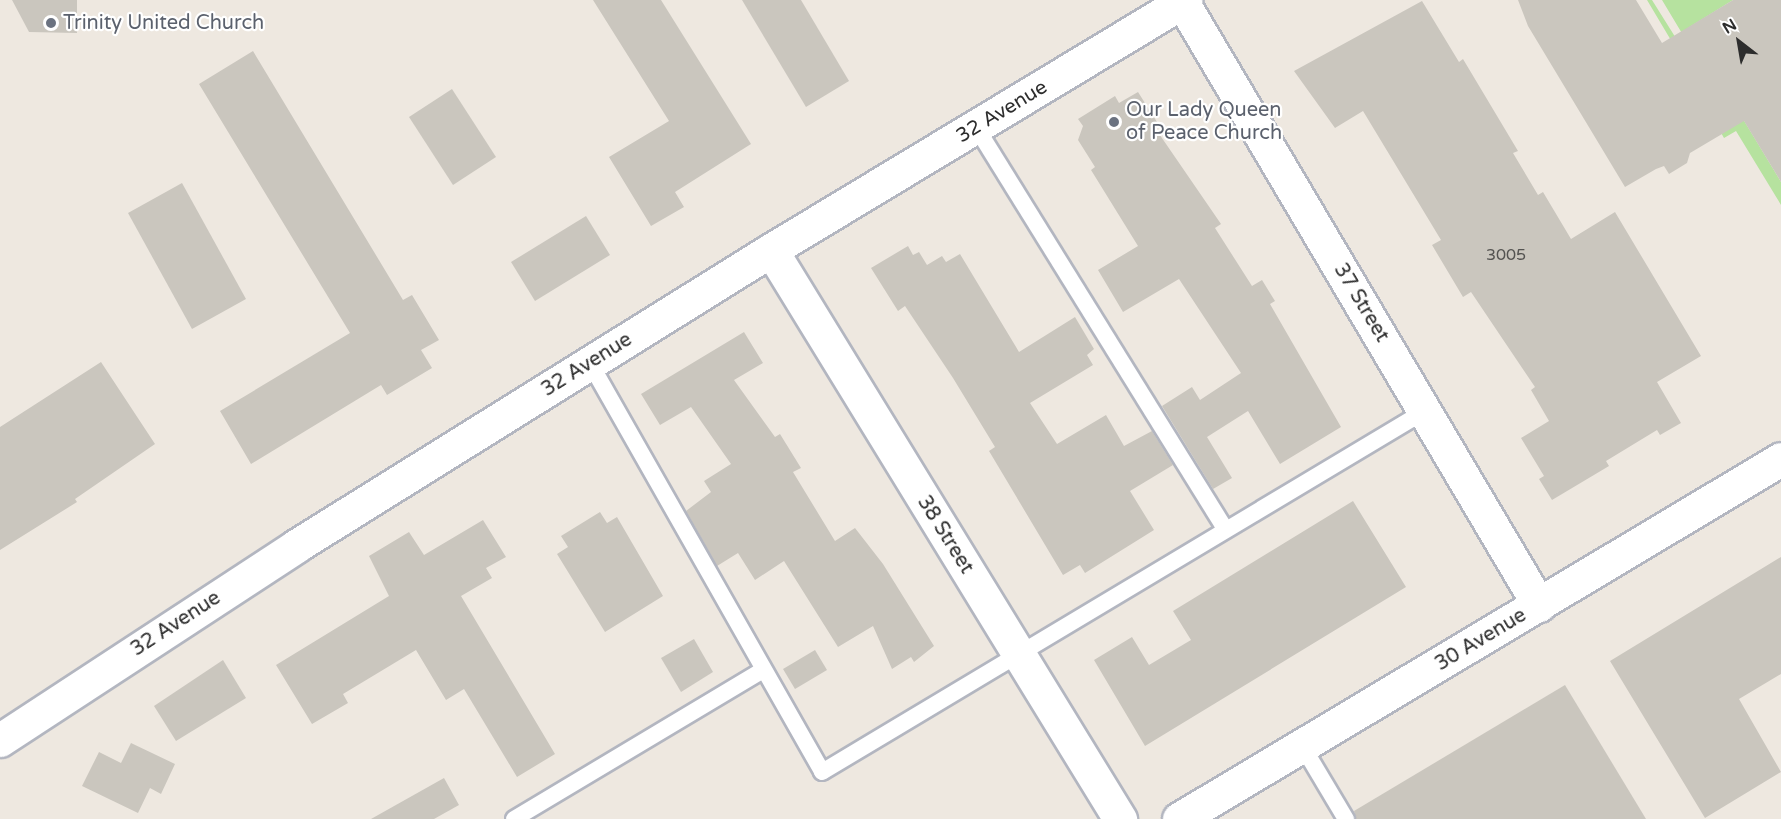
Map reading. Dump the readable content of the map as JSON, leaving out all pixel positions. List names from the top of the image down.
{
  "streets": {
    "street": [
      "32 Avenue",
      "37 Street",
      "38 Street",
      "30 Avenue"
    ]
  },
  "crossings": [
    ["32 Avenue", "37 Street"],
    ["32 Avenue", "38 Street"],
    ["37 Street", "30 Avenue"]
  ],
  "places": ["Trinity United Church", "Our Lady Queen of Peace Church"],
  "house_numbers": ["3005"],
  "north": "top left"
}
